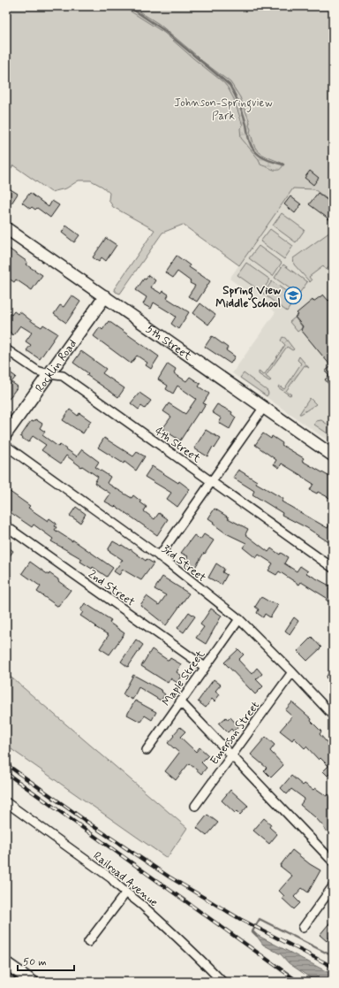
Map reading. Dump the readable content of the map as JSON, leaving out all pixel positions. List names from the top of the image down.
{
  "streets": {
    "street": [
      "5th Street",
      "Rocklin Road",
      "4th Street",
      "3rd Street",
      "2nd Street",
      "Maple Street",
      "Emerson Street",
      "Railroad Avenue"
    ]
  },
  "crossings": [
    ["5th Street", "Rocklin Road"],
    ["Rocklin Road", "4th Street"],
    ["3rd Street", "Maple Street"],
    ["3rd Street", "Emerson Street"],
    ["2nd Street", "Maple Street"]
  ],
  "parks": ["Johnson-Springview Park"],
  "places": {
    "school or university": ["Spring View Middle School"]
  },
  "scale_bar": "50 m"
}
